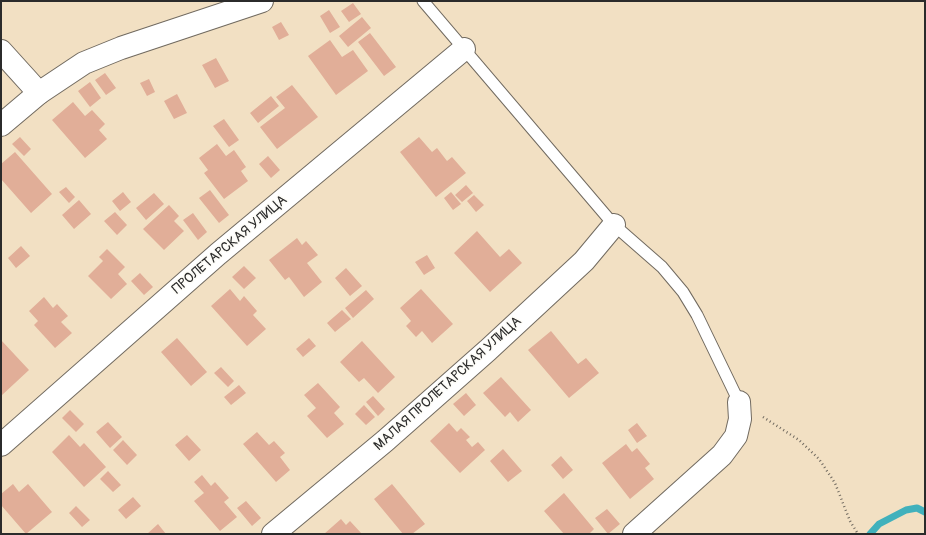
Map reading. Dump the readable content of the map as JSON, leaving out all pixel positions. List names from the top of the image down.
{
  "streets": {
    "street": ["ПРОЛЕТАРСКАЯ УЛИЦА", "МАЛАЯ ПРОЛЕТАРСКАЯ УЛИЦА"]
  }
}
